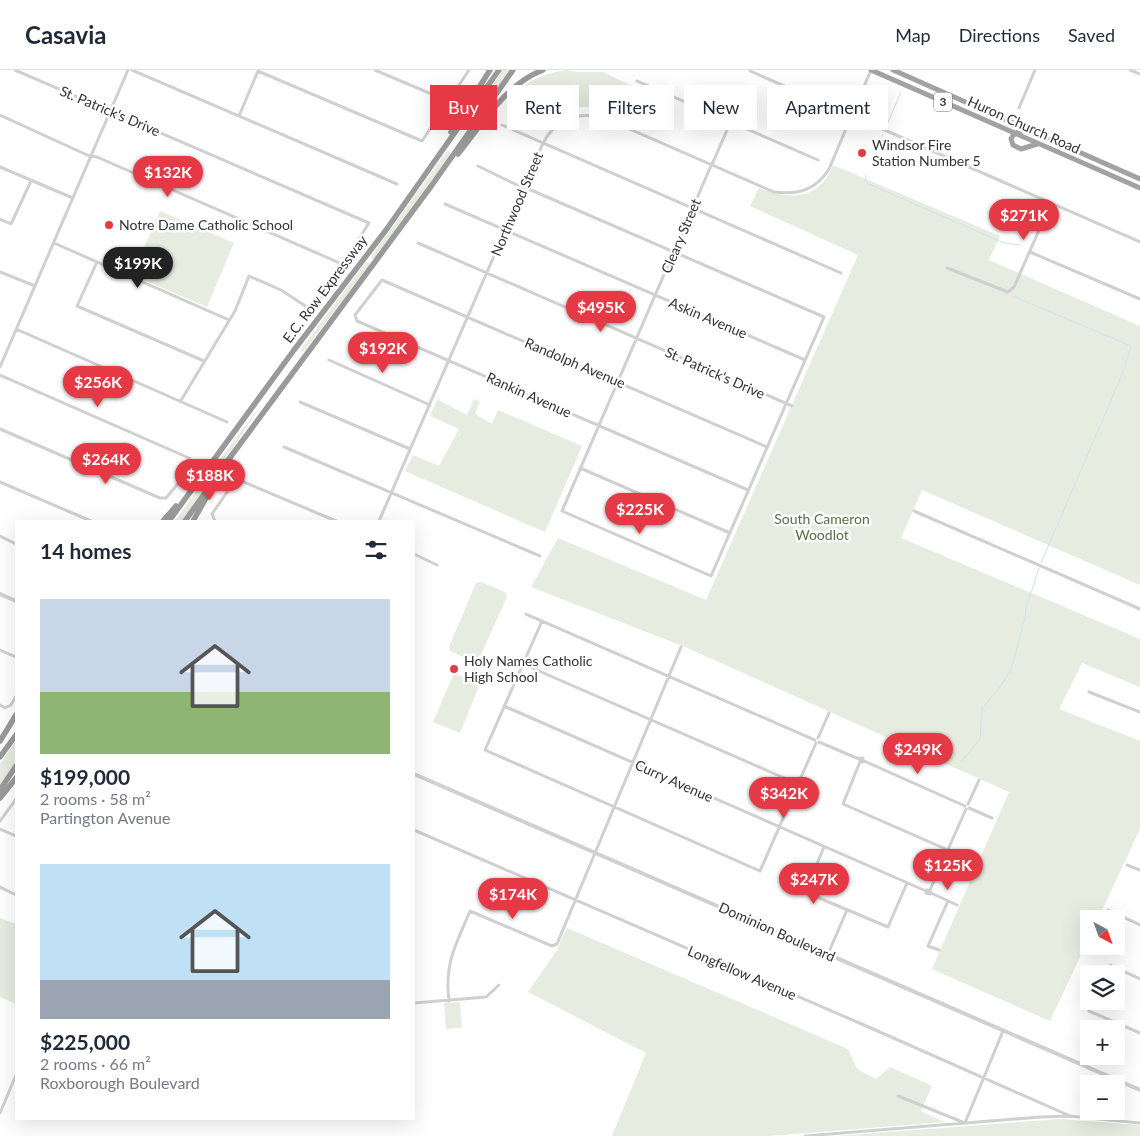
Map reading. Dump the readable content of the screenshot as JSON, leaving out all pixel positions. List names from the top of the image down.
{
  "streets": {
    "highway": ["3", "Huron Church Road", "E.C. Row Expressway"],
    "street": [
      "St. Patrick's Drive",
      "Northwood Street",
      "Cleary Street",
      "Askin Avenue",
      "Randolph Avenue",
      "Rankin Avenue",
      "Curry Avenue",
      "Dominion Boulevard",
      "Longfellow Avenue"
    ]
  },
  "crossings": [
    ["St. Patrick's Drive", "Northwood Street"],
    ["St. Patrick's Drive", "Cleary Street"],
    ["Huron Church Road", "Northwood Street"],
    ["Northwood Street", "Cleary Street"],
    ["Northwood Street", "Askin Avenue"],
    ["Northwood Street", "Randolph Avenue"],
    ["Northwood Street", "Rankin Avenue"],
    ["Cleary Street", "Askin Avenue"],
    ["Cleary Street", "Randolph Avenue"],
    ["Cleary Street", "Rankin Avenue"],
    ["Randolph Avenue", "Rankin Avenue"]
  ],
  "parks": ["South Cameron Woodlot"],
  "places": ["Windsor Fire Station Number 5", "Notre Dame Catholic School", "Holy Names Catholic High School"],
  "north": "bottom right",
  "page": {
    "header": "Casavia",
    "nav": ["Map", "Directions", "Saved"],
    "chip": [
      "Buy",
      "Rent",
      "Filters",
      "New",
      "Apartment"
    ],
    "price": [
      "$132K",
      "$271K",
      "$199K",
      "$495K",
      "$192K",
      "$256K",
      "$264K",
      "$188K",
      "$225K",
      "$249K",
      "$342K",
      "$125K",
      "$247K",
      "$174K"
    ],
    "heading": "14 homes",
    "list": [
      {
        "name": "$199,000",
        "note": "2 rooms · 58 m² · Partington Avenue"
      },
      {
        "name": "$225,000",
        "note": "2 rooms · 66 m² · Roxborough Boulevard"
      }
    ],
    "map_buttons": ["+", "−"]
  }
}
